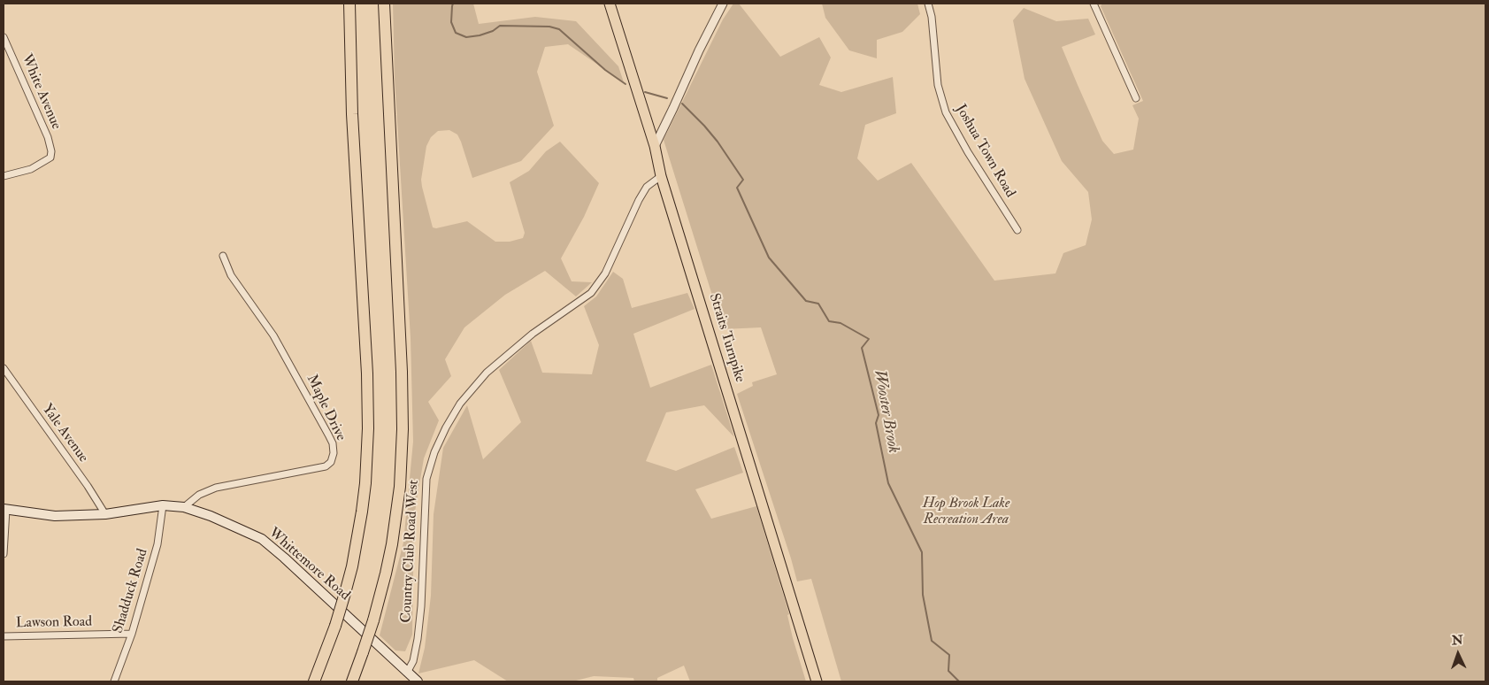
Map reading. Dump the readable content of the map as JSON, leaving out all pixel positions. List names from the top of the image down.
{
  "streets": {
    "main road": ["Straits Turnpike", "Whittemore Road"],
    "street": [
      "White Avenue",
      "Joshua Town Road",
      "Maple Drive",
      "Yale Avenue",
      "Country Club Road West",
      "Shadduck Road",
      "Lawson Road"
    ]
  },
  "crossings": [
    ["Straits Turnpike", "Country Club Road West"],
    ["Maple Drive", "Whittemore Road"],
    ["Yale Avenue", "Whittemore Road"],
    ["Country Club Road West", "Whittemore Road"],
    ["Whittemore Road", "Shadduck Road"],
    ["Shadduck Road", "Lawson Road"]
  ],
  "water": ["Wooster Brook"],
  "parks": ["Hop Brook Lake Recreation Area"],
  "north": "top"
}
